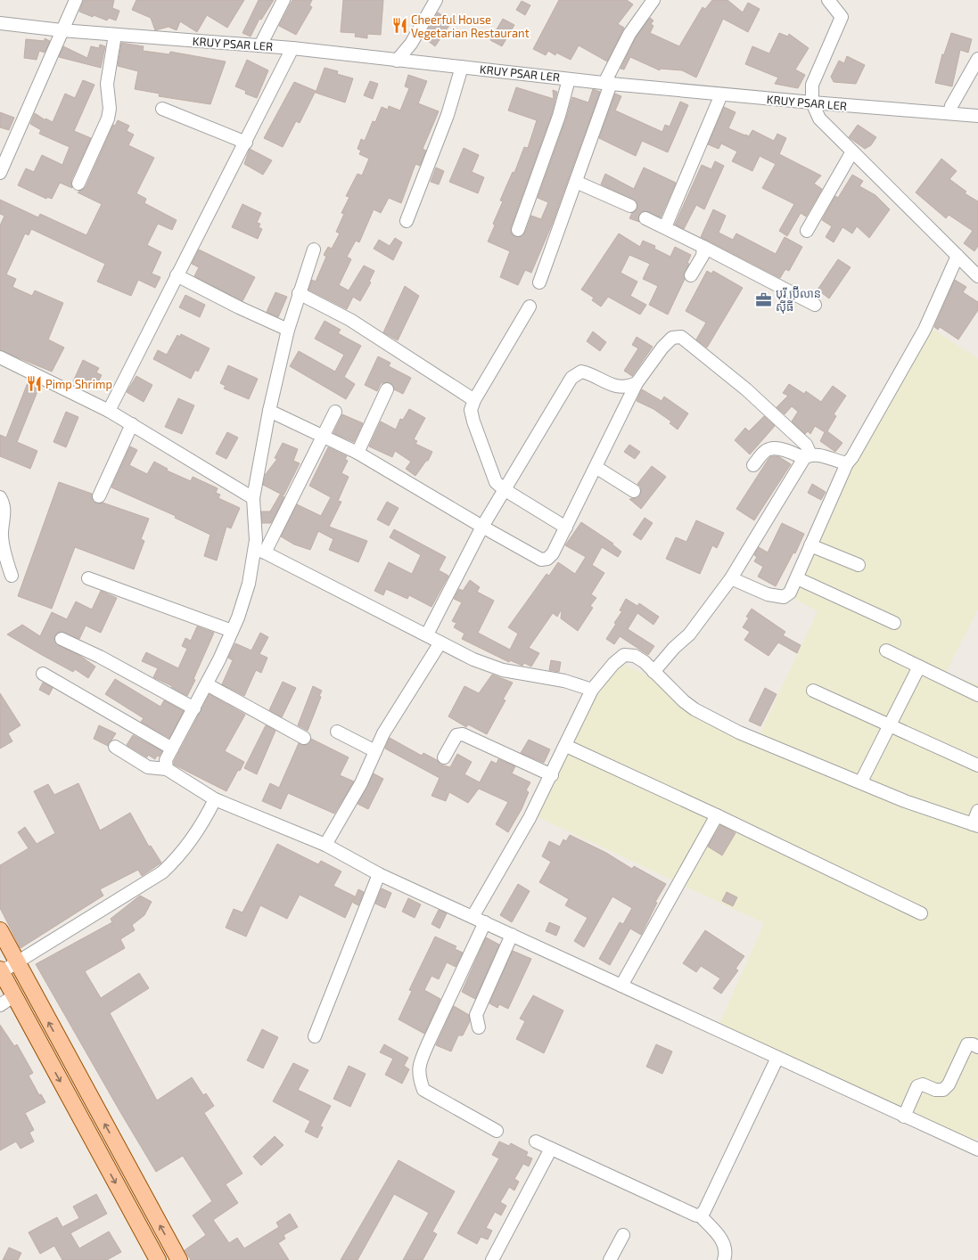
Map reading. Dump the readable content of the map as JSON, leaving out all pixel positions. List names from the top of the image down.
{
  "streets": {
    "street": ["KRUY PSAR LER"]
  },
  "places": {
    "restaurant": ["Cheerful House Vegetarian Restaurant", "Pimp Shrimp"],
    "office": ["បុរី ប្រ៊ីលាន សុីធី"]
  }
}
